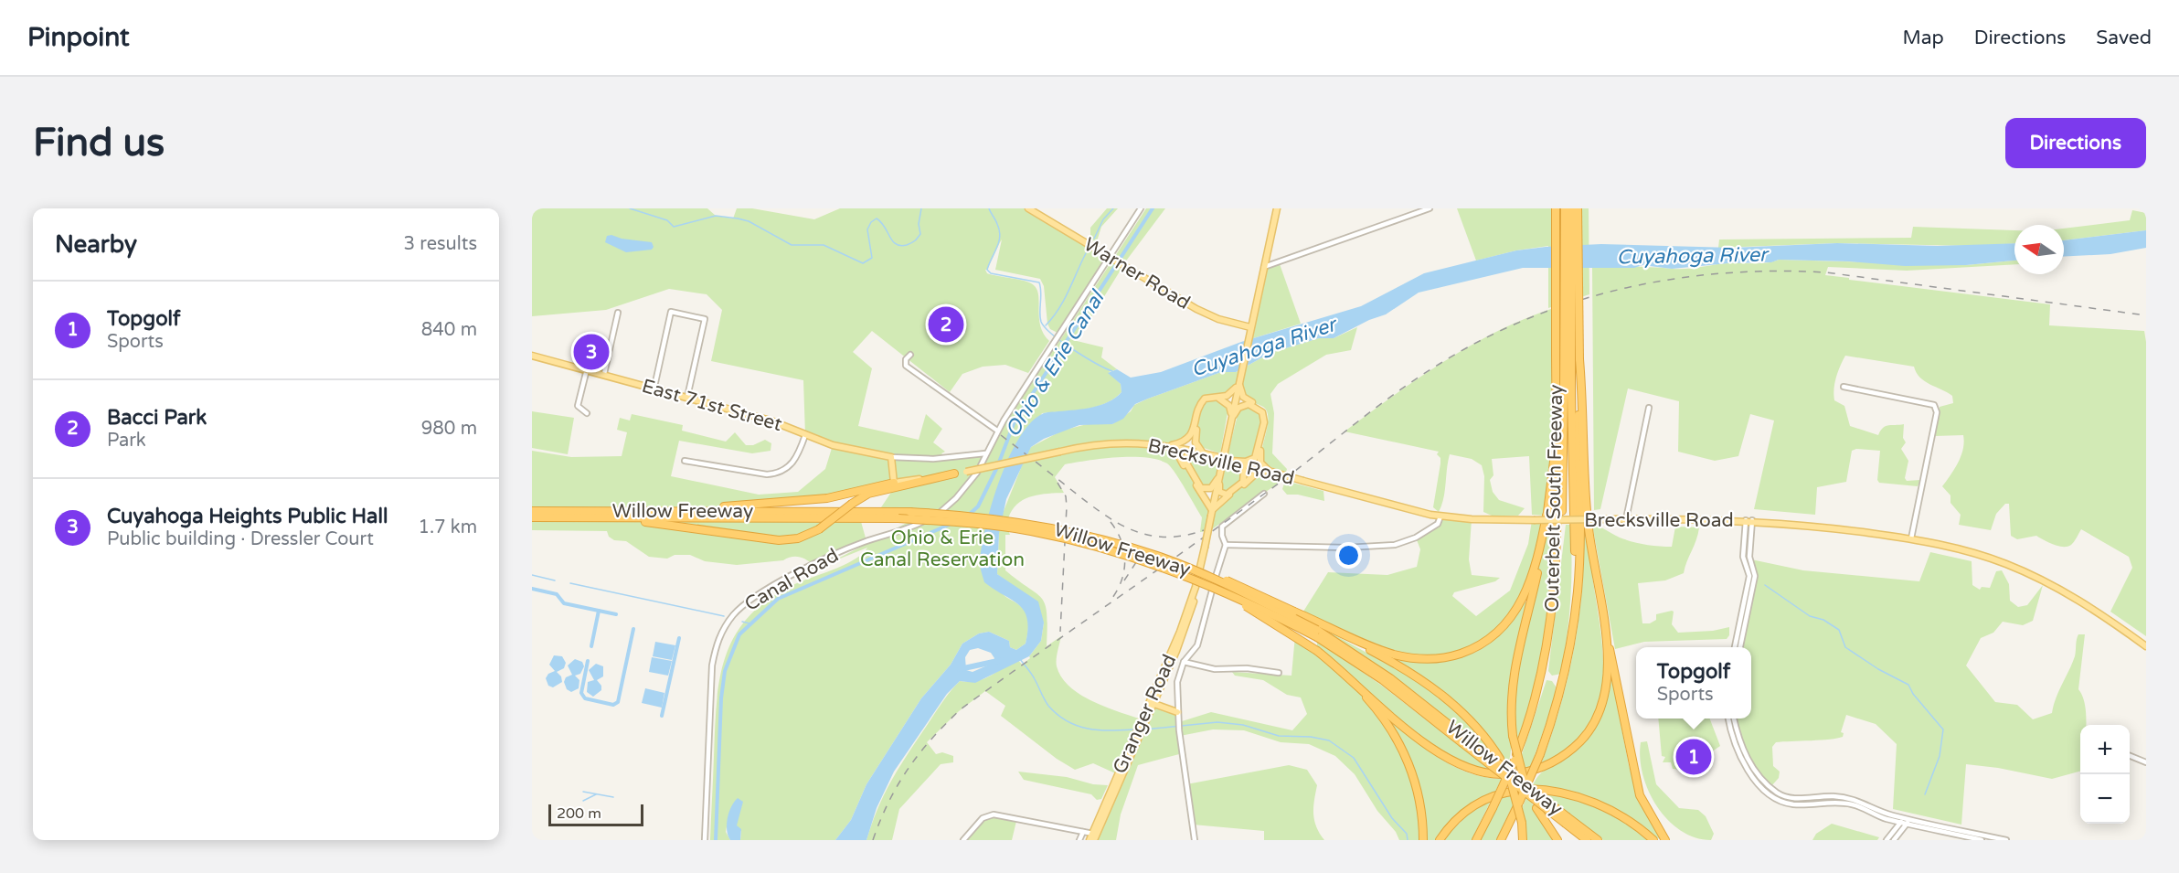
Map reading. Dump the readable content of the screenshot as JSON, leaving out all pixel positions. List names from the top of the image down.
{
  "streets": {
    "highway": ["Outerbelt South Freeway", "Willow Freeway"],
    "main road": [
      "Warner Road",
      "East 71st Street",
      "Brecksville Road",
      "Granger Road"
    ],
    "street": ["Canal Road"]
  },
  "crossings": [
    ["Warner Road", "Canal Road"],
    ["Warner Road", "Granger Road"],
    ["East 71st Street", "Canal Road"]
  ],
  "water": ["Cuyahoga River", "Ohio & Erie Canal"],
  "parks": ["Ohio & Erie Canal Reservation"],
  "scale_bar": "200 m",
  "north": "left",
  "page": {
    "header": "Pinpoint",
    "nav": ["Map", "Directions", "Saved"],
    "buttons": "Directions",
    "title": "Find us",
    "heading": ["Nearby", "3 results"],
    "list": [
      {
        "mark": "1",
        "name": "Topgolf",
        "note": "Sports",
        "value": "840 m"
      },
      {
        "mark": "2",
        "name": "Bacci Park",
        "note": "Park",
        "value": "980 m"
      },
      {
        "mark": "3",
        "name": "Cuyahoga Heights Public Hall",
        "note": "Public building · Dressler Court",
        "value": "1.7 km"
      }
    ],
    "pins": ["2", "3", "1"],
    "popup": ["Topgolf", "Sports"],
    "map_buttons": ["+", "−"],
    "scale": "200 m"
  }
}
